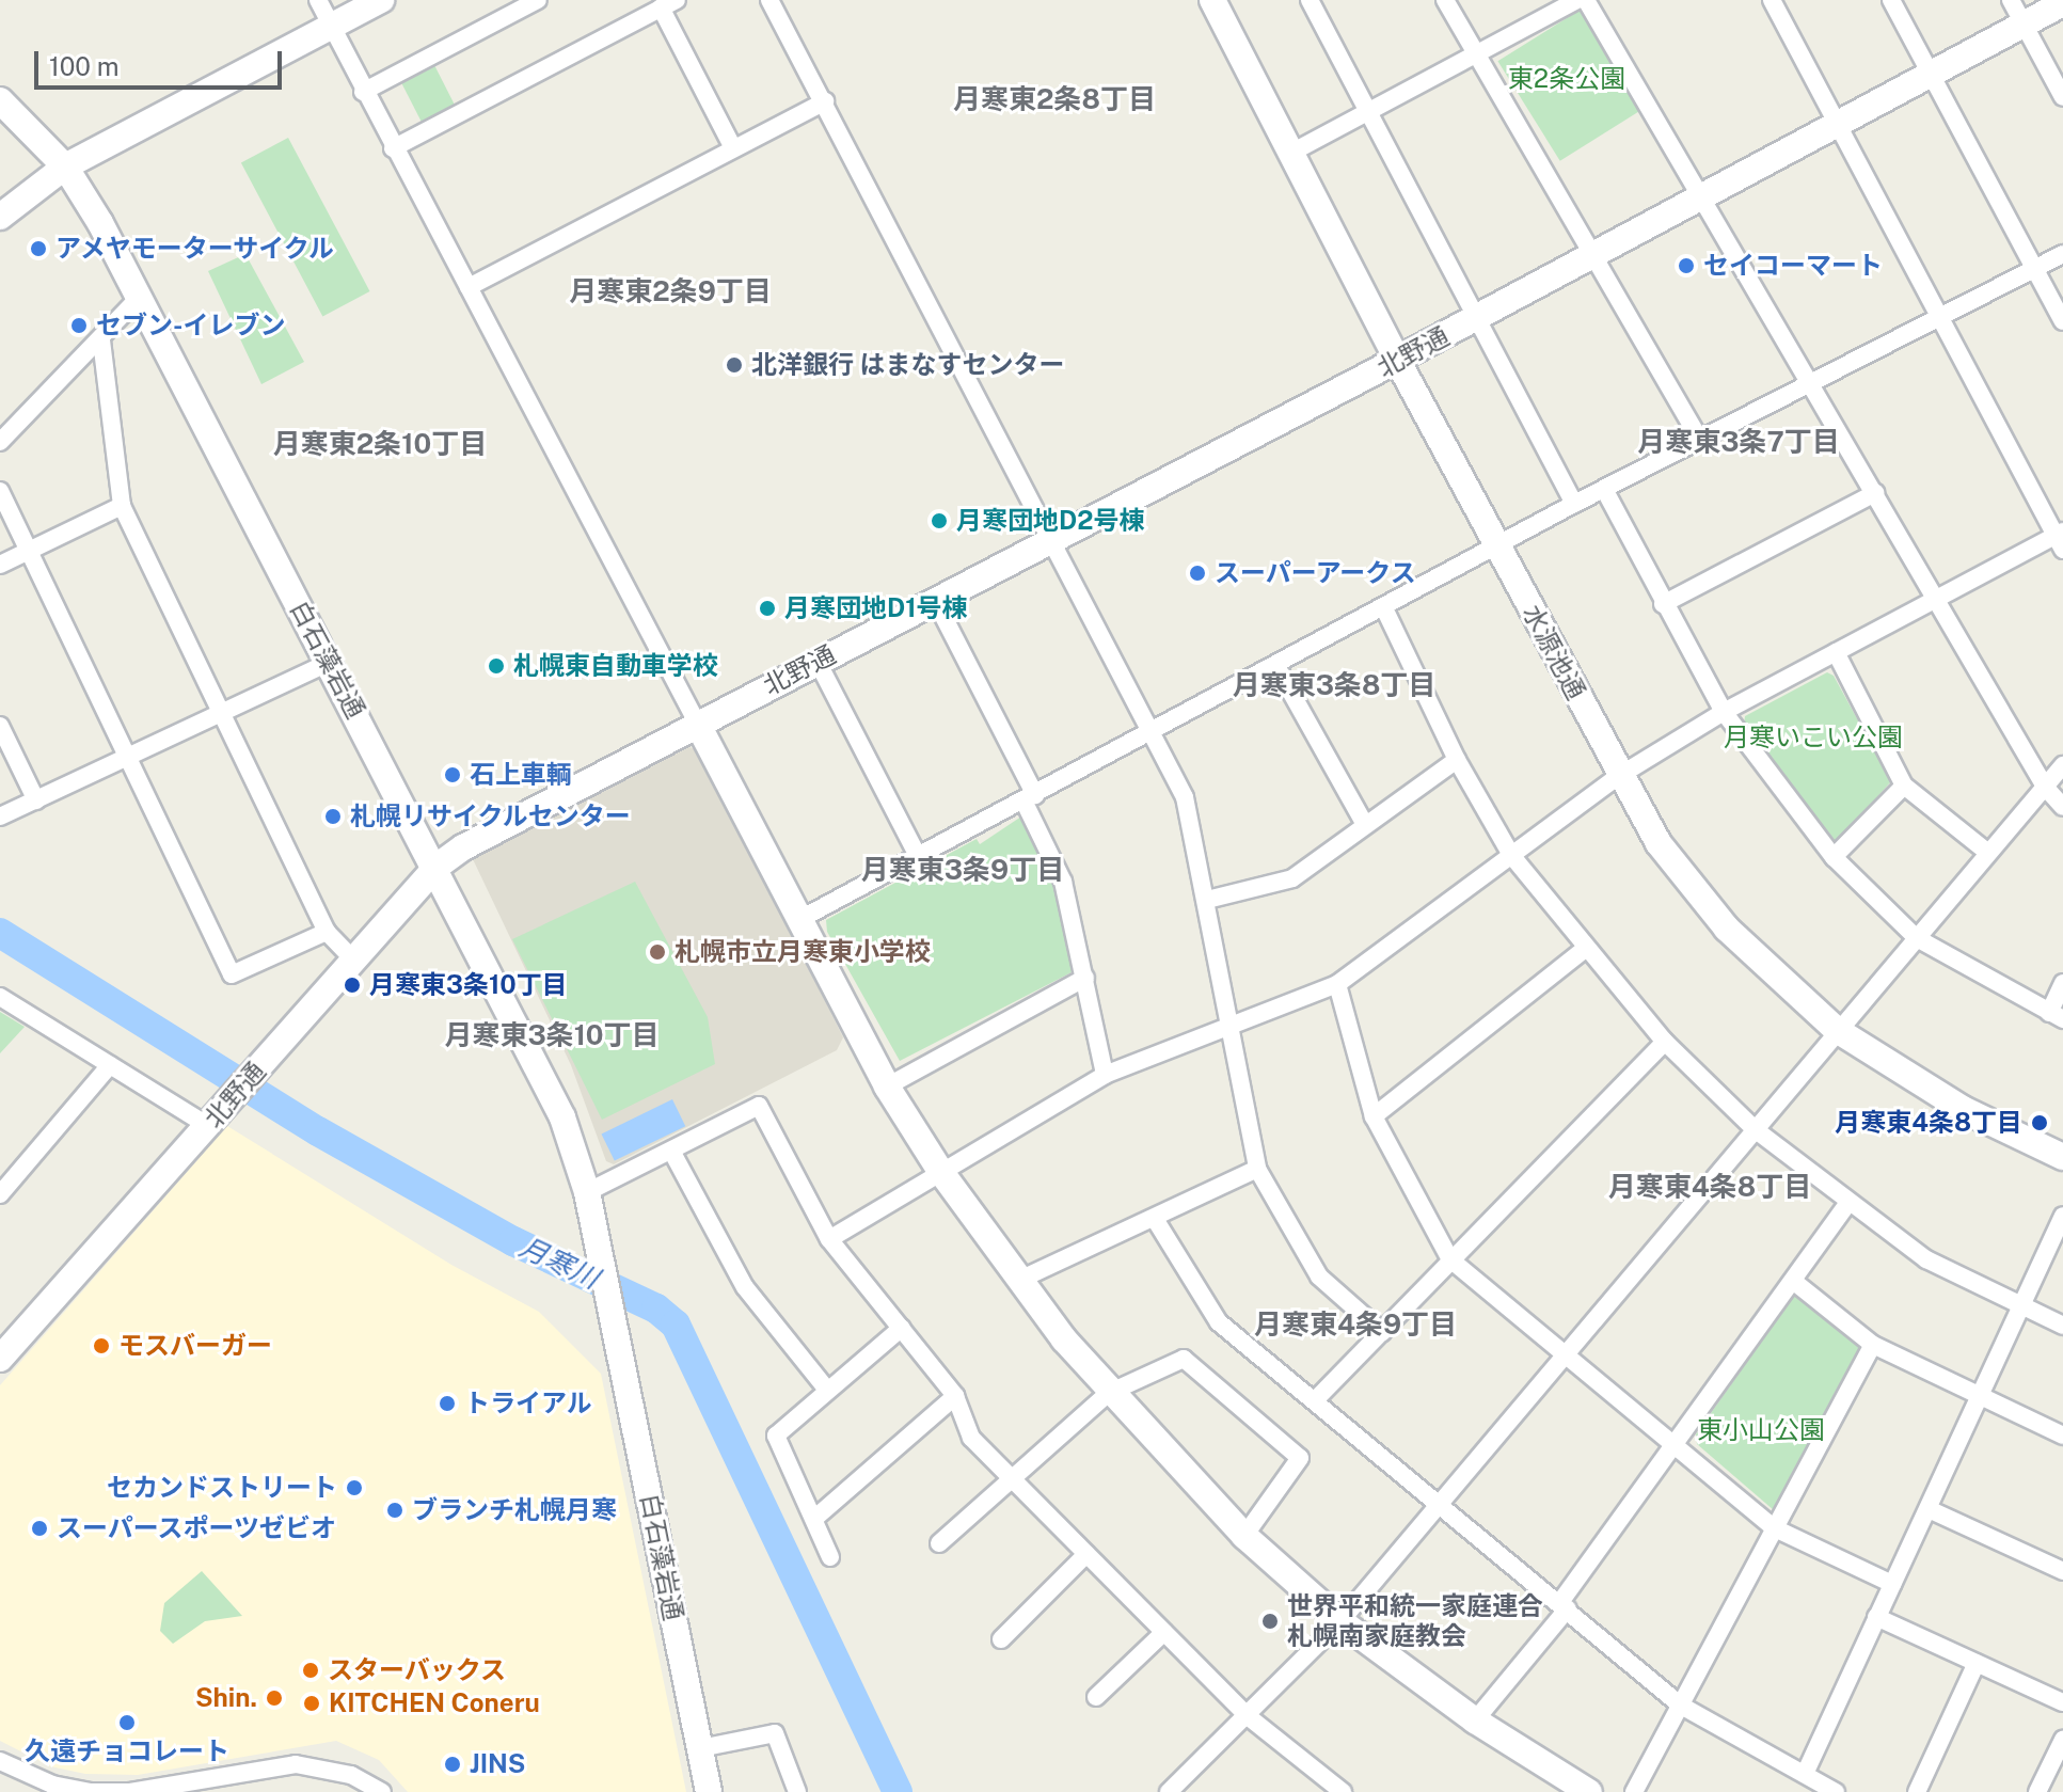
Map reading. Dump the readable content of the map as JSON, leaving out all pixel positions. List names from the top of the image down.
{
  "streets": {
    "street": ["北野通", "水源池通", "白石藻岩通"]
  },
  "crossings": [
    ["北野通", "水源池通"],
    ["北野通", "白石藻岩通"]
  ],
  "districts": [
    "月寒東2条8丁目",
    "月寒東2条9丁目",
    "月寒東3条7丁目",
    "月寒東2条10丁目",
    "月寒東3条8丁目",
    "月寒東3条9丁目",
    "月寒東3条10丁目",
    "月寒東4条8丁目",
    "月寒東4条9丁目"
  ],
  "water": ["月寒川"],
  "parks": ["東2条公園", "月寒いこい公園", "東小山公園"],
  "places": [
    "アメヤモーターサイクル",
    "セイコーマート",
    "セブン-イレブン",
    "北洋銀行 はまなすセンター",
    "月寒団地D2号棟",
    "スーパーアークス",
    "月寒団地D1号棟",
    "札幌東自動車学校",
    "石上車輌",
    "札幌リサイクルセンター",
    "札幌市立月寒東小学校",
    "月寒東3条10丁目",
    "月寒東4条8丁目",
    "モスバーガー",
    "トライアル",
    "セカンドストリート",
    "ブランチ札幌月寒",
    "スーパースポーツゼビオ",
    "世界平和統一家庭連合 札幌南家庭教会",
    "スターバックス",
    "Shin.",
    "KITCHEN Coneru",
    "久遠チョコレート",
    "JINS"
  ],
  "scale_bar": "100 m"
}
